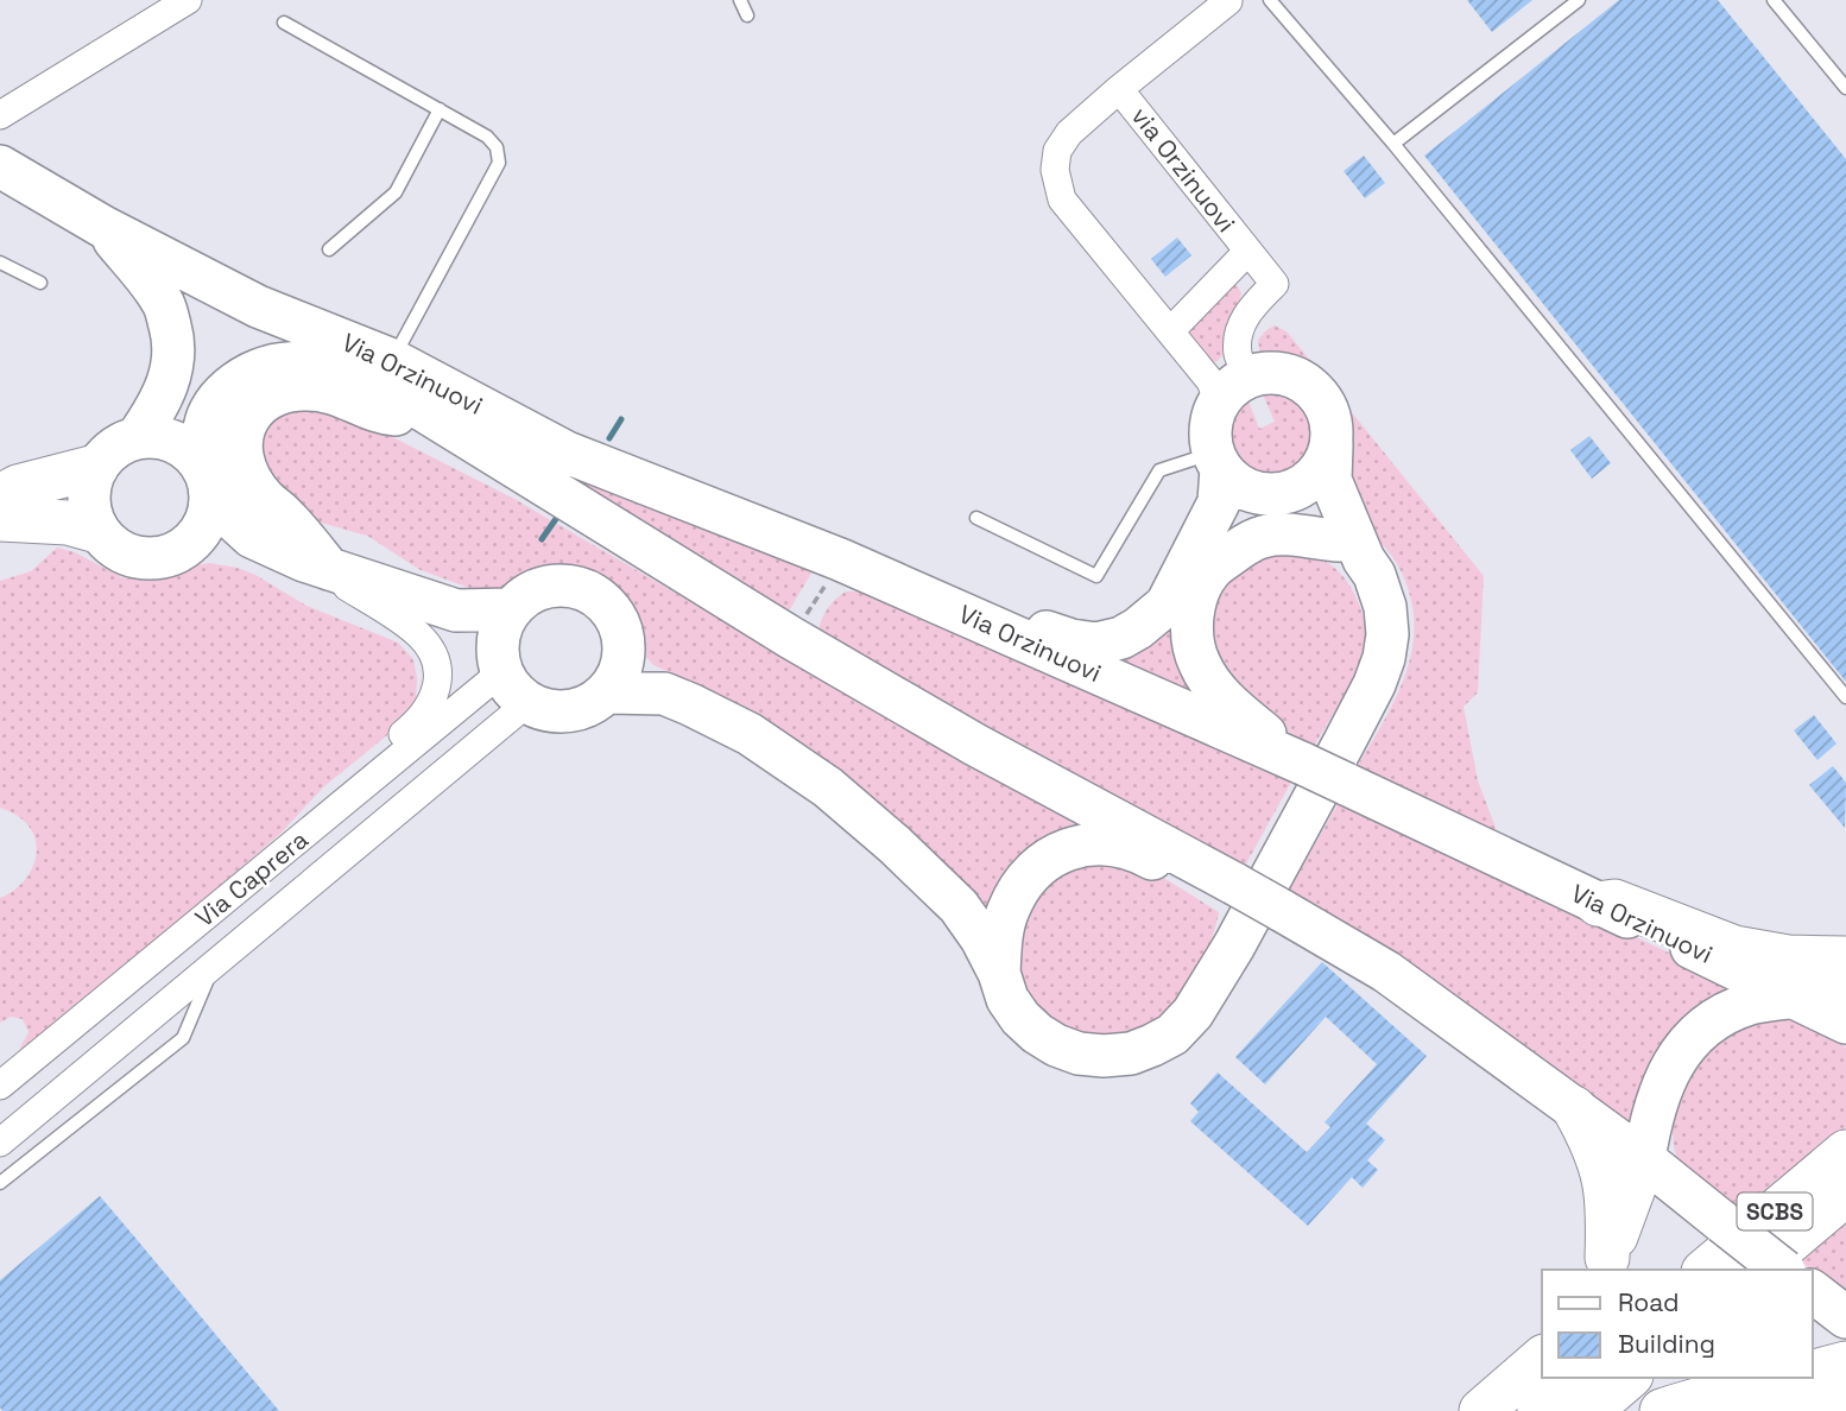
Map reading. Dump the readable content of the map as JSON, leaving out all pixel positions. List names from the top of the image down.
{
  "streets": {
    "highway": ["SCBS"],
    "main road": ["Via Orzinuovi"],
    "street": ["via Orzinuovi", "Via Caprera"]
  },
  "legend": ["Road", "Building"]
}
